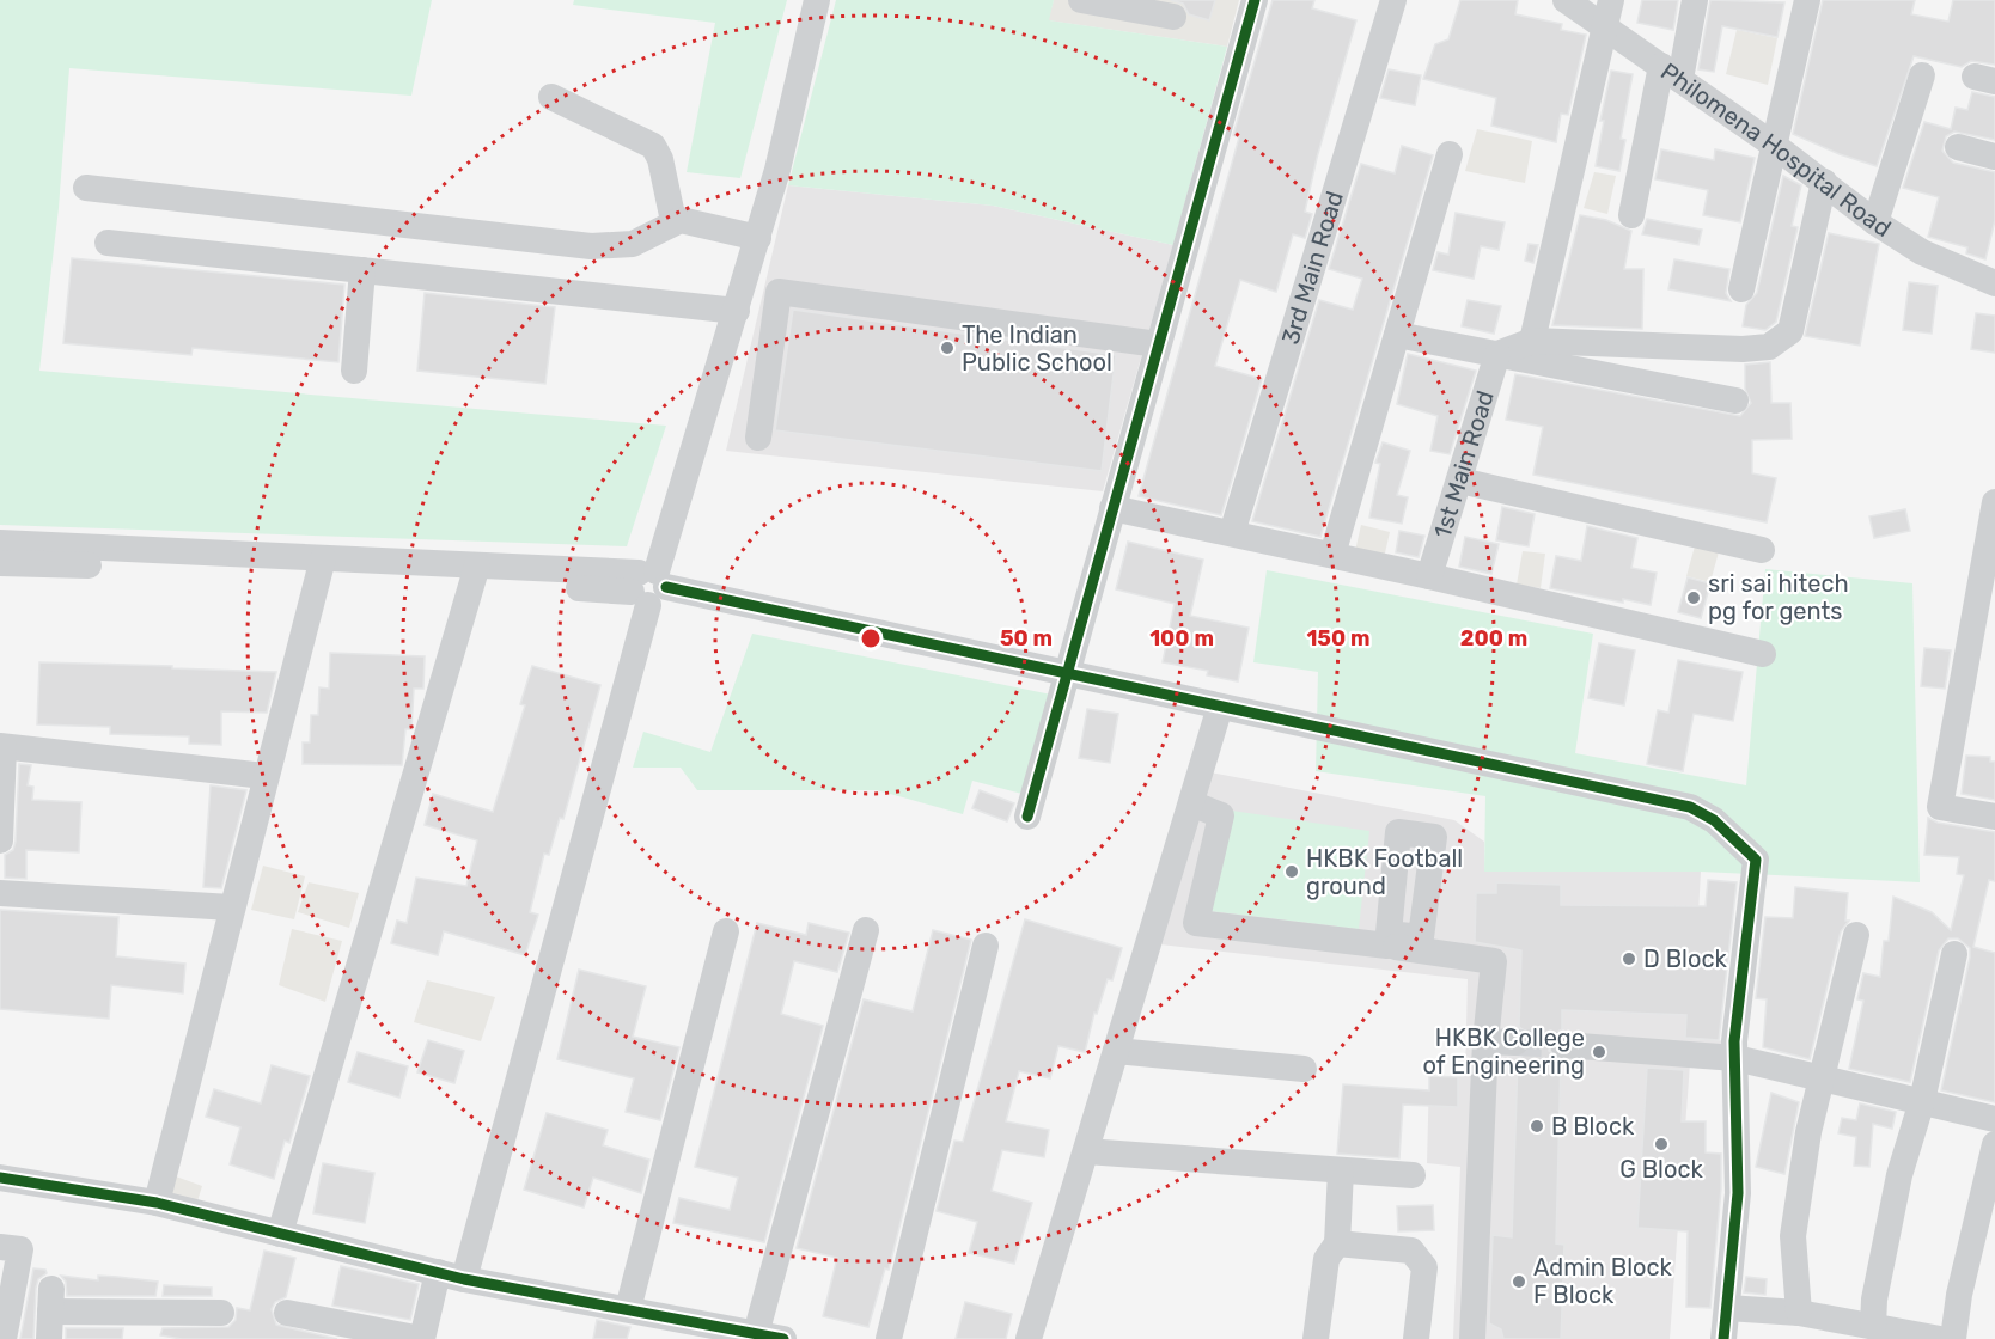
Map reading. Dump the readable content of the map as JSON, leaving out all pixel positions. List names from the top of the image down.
{
  "streets": {
    "street": ["Philomena Hospital Road", "3rd Main Road", "1st Main Road"]
  },
  "places": [
    "The Indian Public School",
    "sri sai hitech pg for gents",
    "HKBK Football ground",
    "D Block",
    "HKBK College of Engineering",
    "B Block",
    "G Block",
    "Admin Block F Block"
  ],
  "rings": [
    "50 m",
    "100 m",
    "150 m",
    "200 m"
  ]
}
